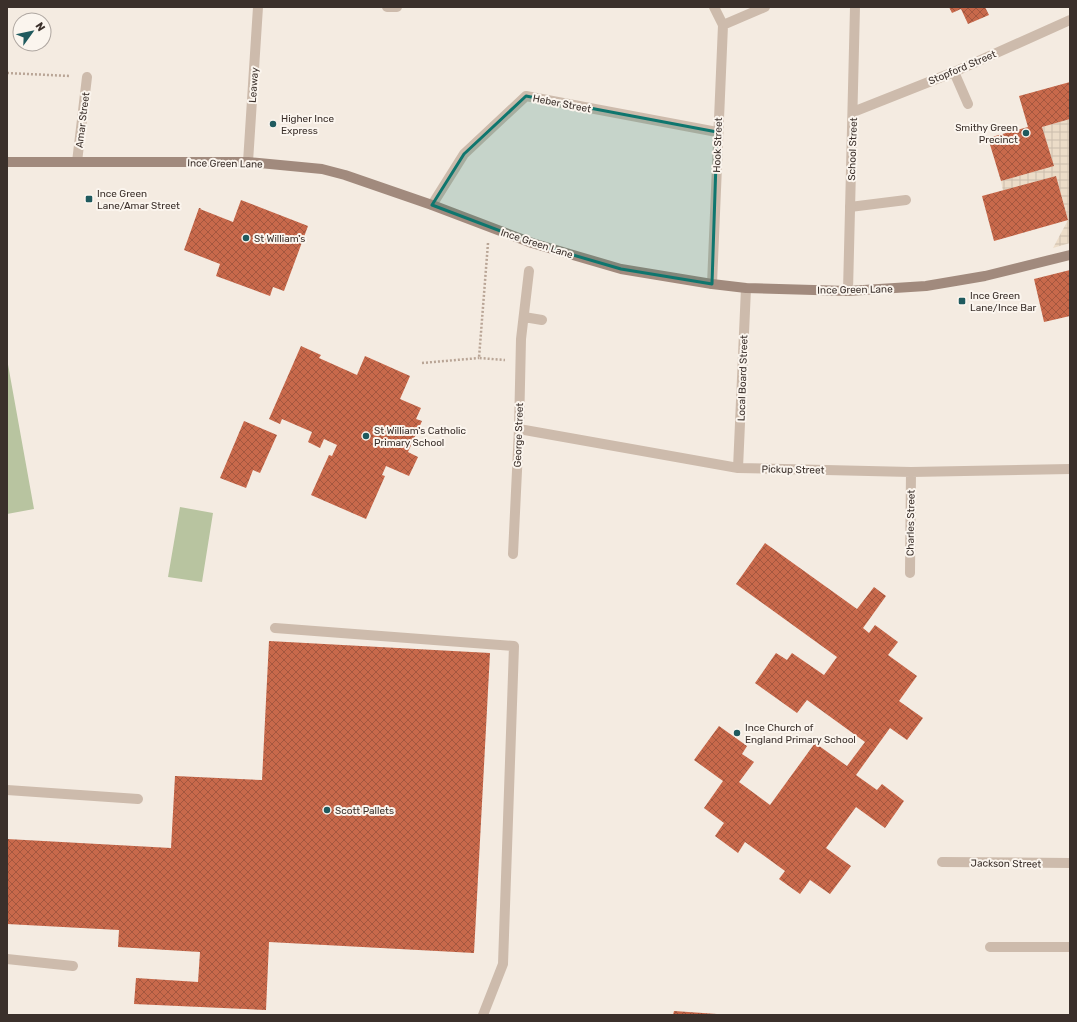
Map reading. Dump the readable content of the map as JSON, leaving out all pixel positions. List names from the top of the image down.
{
  "streets": {
    "street": [
      "Stopford Street",
      "Leaway",
      "Heber Street",
      "Amar Street",
      "Hook Street",
      "School Street",
      "Ince Green Lane",
      "Local Board Street",
      "George Street",
      "Pickup Street",
      "Charles Street",
      "Jackson Street"
    ]
  },
  "crossings": [
    ["Stopford Street", "School Street"],
    ["Leaway", "Ince Green Lane"],
    ["Heber Street", "Hook Street"],
    ["Heber Street", "Ince Green Lane"],
    ["Amar Street", "Ince Green Lane"],
    ["Hook Street", "Ince Green Lane"],
    ["School Street", "Ince Green Lane"],
    ["Ince Green Lane", "Local Board Street"],
    ["Local Board Street", "Pickup Street"],
    ["George Street", "Pickup Street"],
    ["Pickup Street", "Charles Street"]
  ],
  "places": {
    "other": [
      "Higher Ince Express",
      "Smithy Green Precinct",
      "St William's",
      "St William's Catholic Primary School",
      "Ince Church of England Primary School",
      "Scott Pallets"
    ],
    "transit": ["Ince Green Lane/Amar Street", "Ince Green Lane/Ince Bar"]
  },
  "north": "top right"
}
